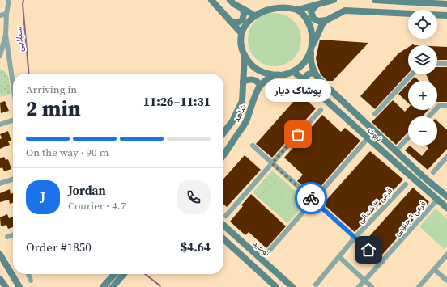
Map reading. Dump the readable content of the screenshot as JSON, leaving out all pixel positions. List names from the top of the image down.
{
  "streets": {
    "main road": ["شاهد", "نبوت", "توحید"],
    "street": ["فرعی ۳ شمالی", "فرعی ۹ جنوبی"]
  },
  "crossings": [
    ["شاهد", "نبوت"],
    ["نبوت", "فرعی ۹ جنوبی"]
  ],
  "water": ["سیلابی"],
  "places": ["پوشاک دیار"],
  "page": {
    "map_buttons": ["+", "−"],
    "heading": ["2 min", "Arriving in", "11:26–11:31"],
    "panel": [
      "Jordan",
      "Courier · 4.7",
      "Order #1850",
      "$4.64"
    ],
    "bubble": "پوشاک دیار",
    "bar": "On the way · 90 m",
    "round": "J"
  }
}
